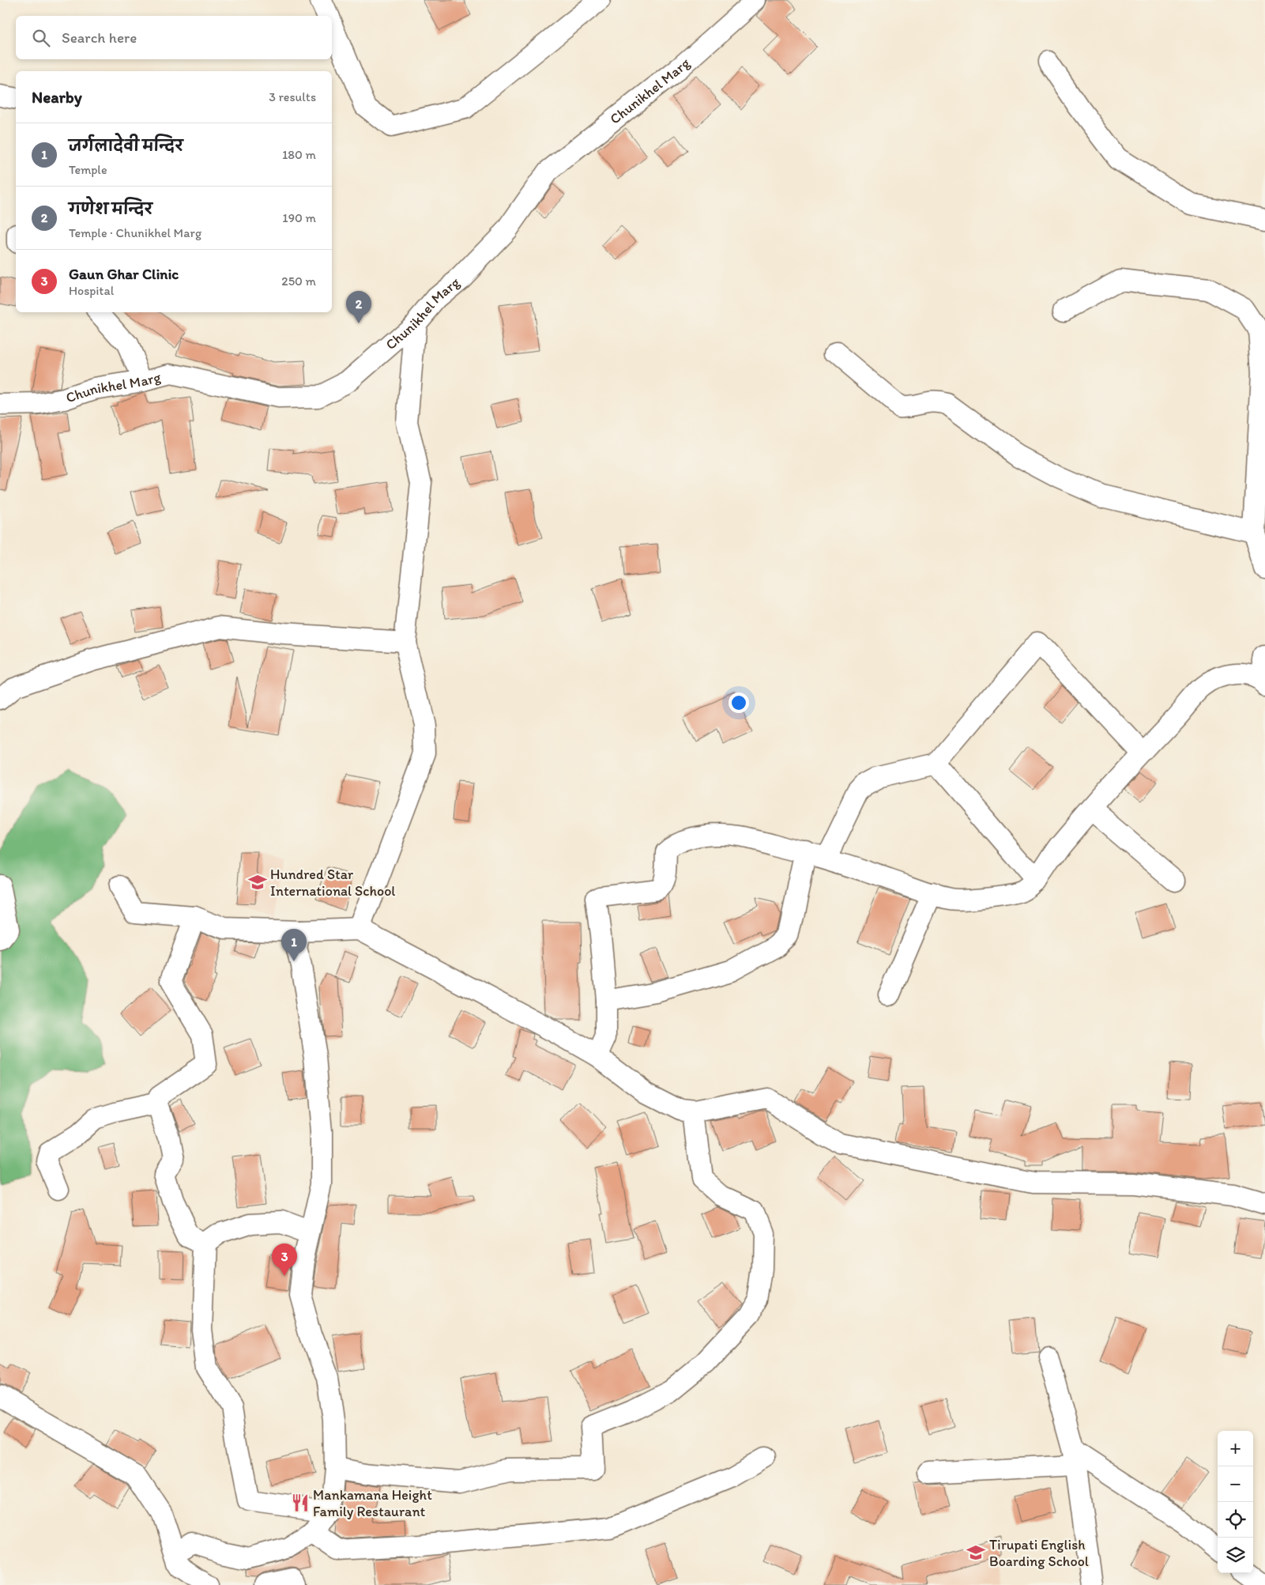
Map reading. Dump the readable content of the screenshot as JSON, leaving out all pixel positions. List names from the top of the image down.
{
  "streets": {
    "street": ["Chunikhel Marg"]
  },
  "places": {
    "school or university": ["Hundred Star International School", "Tirupati English Boarding School"],
    "restaurant": ["Mankamana Height Family Restaurant"]
  },
  "page": {
    "search": "Search here",
    "heading": ["Nearby", "3 results"],
    "list": [
      {
        "mark": "1",
        "name": "जर्गलादेवी मन्दिर",
        "note": "Temple",
        "value": "180 m"
      },
      {
        "mark": "2",
        "name": "गणेश मन्दिर",
        "note": "Temple · Chunikhel Marg",
        "value": "190 m"
      },
      {
        "mark": "3",
        "name": "Gaun Ghar Clinic",
        "note": "Hospital",
        "value": "250 m"
      }
    ],
    "pins": ["2", "1", "3"],
    "map_buttons": ["+", "−"]
  }
}
